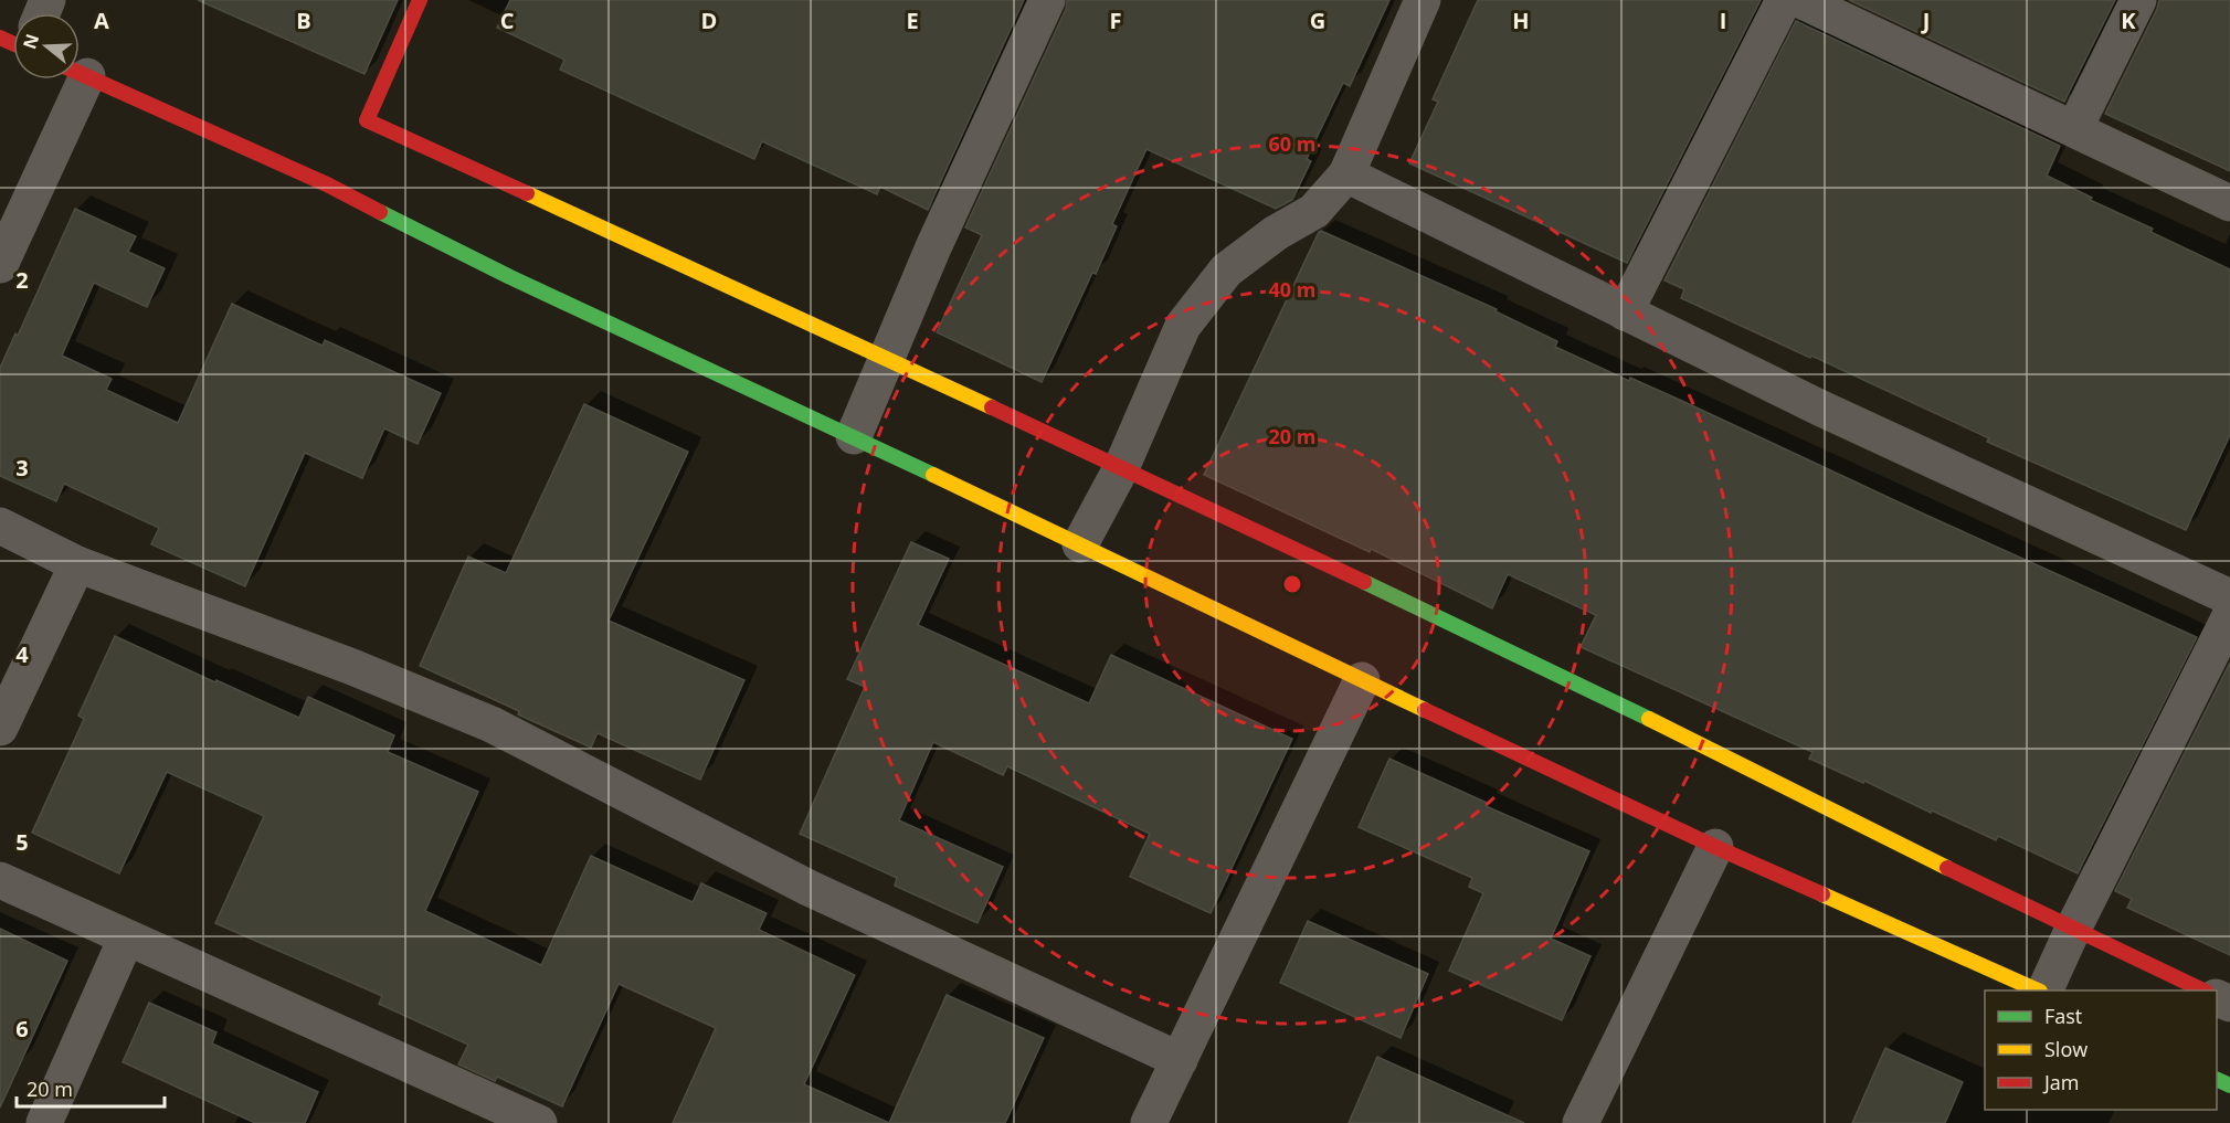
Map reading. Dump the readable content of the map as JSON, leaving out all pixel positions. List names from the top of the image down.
{
  "legend": ["Fast", "Slow", "Jam"],
  "scale_bar": "20 m",
  "north": "left",
  "grid": {
    "columns": [
      "A",
      "B",
      "C",
      "D",
      "E",
      "F",
      "G",
      "H",
      "I",
      "J",
      "K"
    ],
    "rows": [
      "2",
      "3",
      "4",
      "5",
      "6"
    ]
  },
  "rings": ["60 m", "40 m", "20 m"]
}
